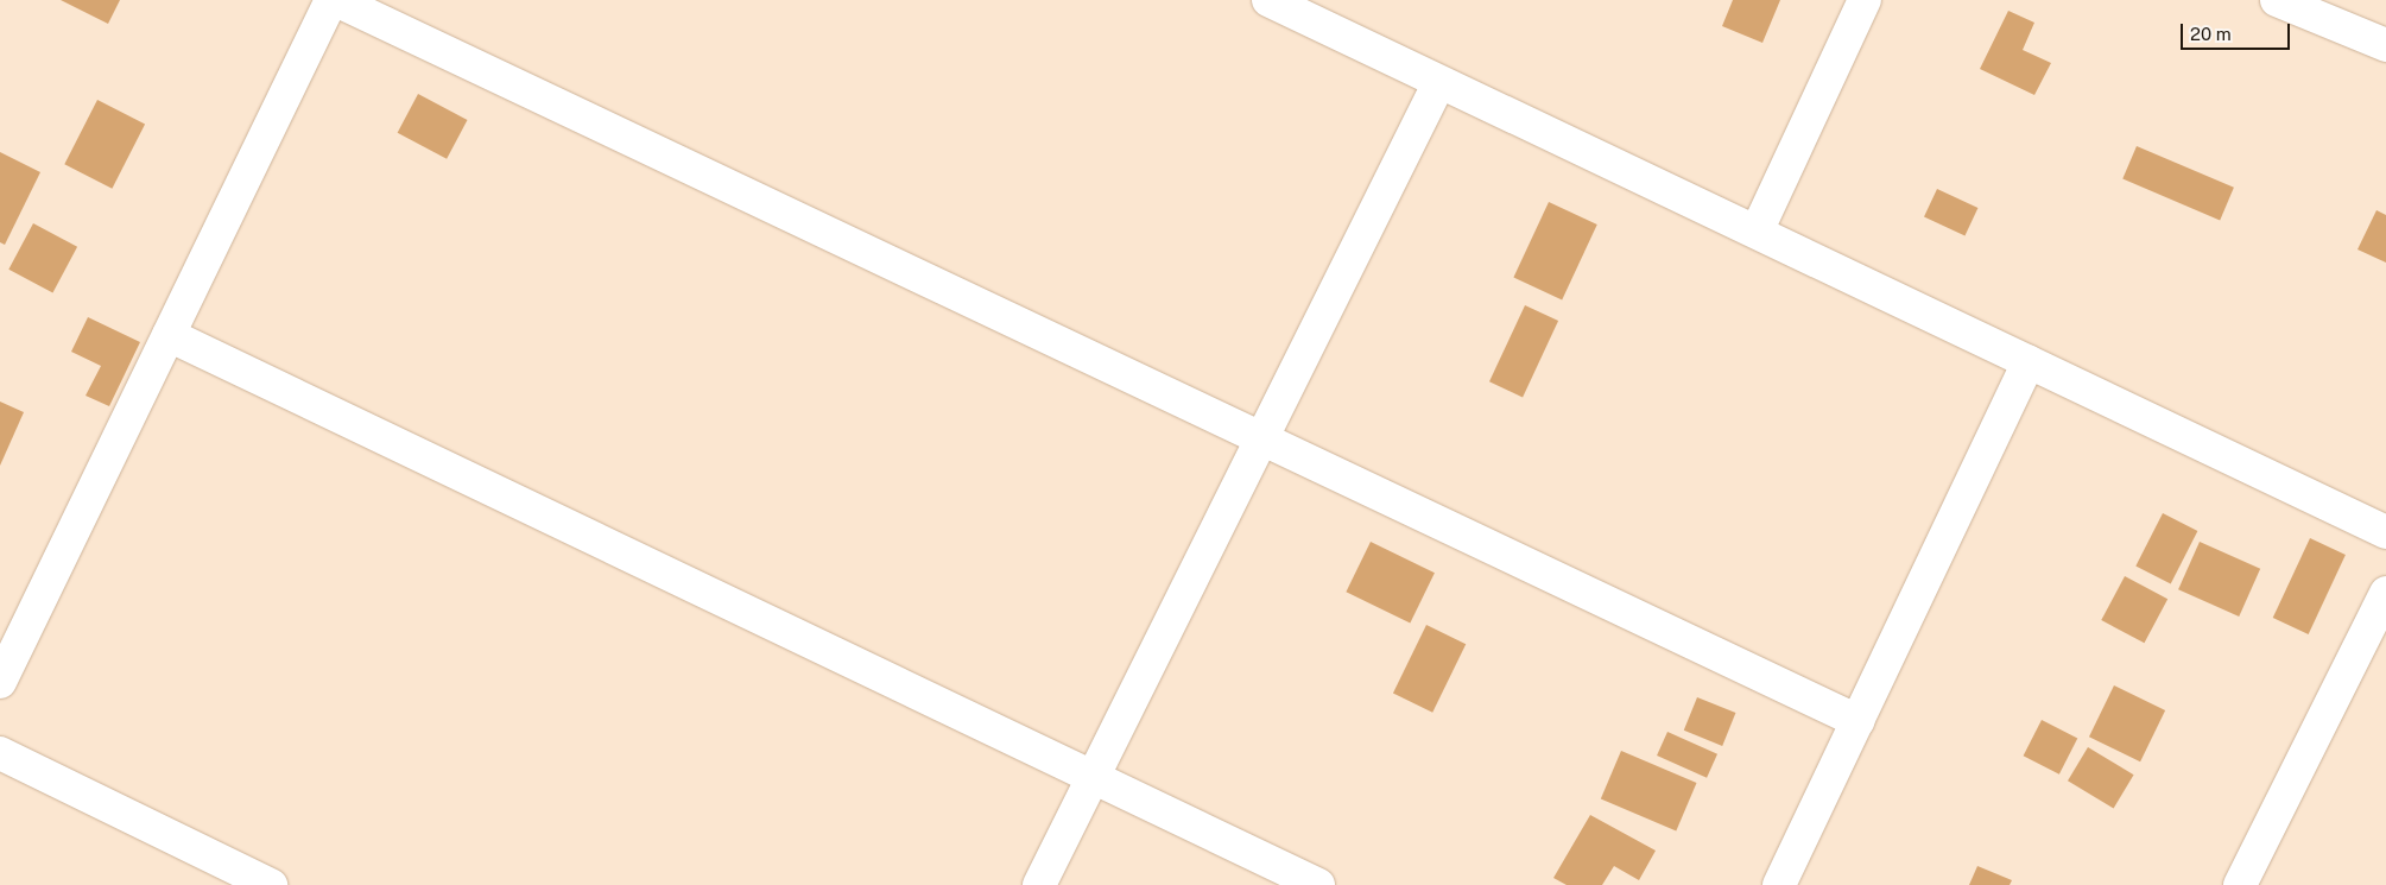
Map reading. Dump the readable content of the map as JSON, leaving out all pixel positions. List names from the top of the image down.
{
  "scale_bar": "20 m"
}
